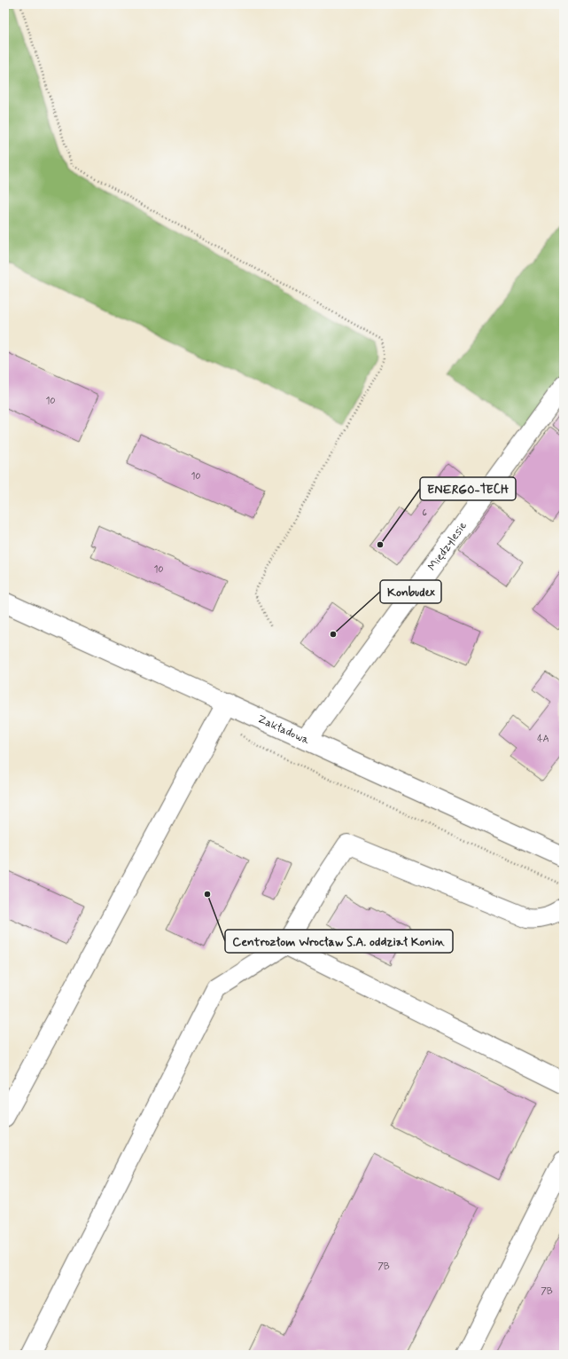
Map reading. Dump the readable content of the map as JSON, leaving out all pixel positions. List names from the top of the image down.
{
  "streets": {
    "street": ["Międzylesie", "Zakładowa"]
  },
  "crossings": [
    ["Międzylesie", "Zakładowa"]
  ],
  "places": ["ENERGO-TECH", "Konbudex", "Centrozłom Wrocław S.A. oddział Konin"],
  "house_numbers": [
    "10",
    "10",
    "6",
    "10",
    "4A",
    "7B",
    "7B"
  ]
}
